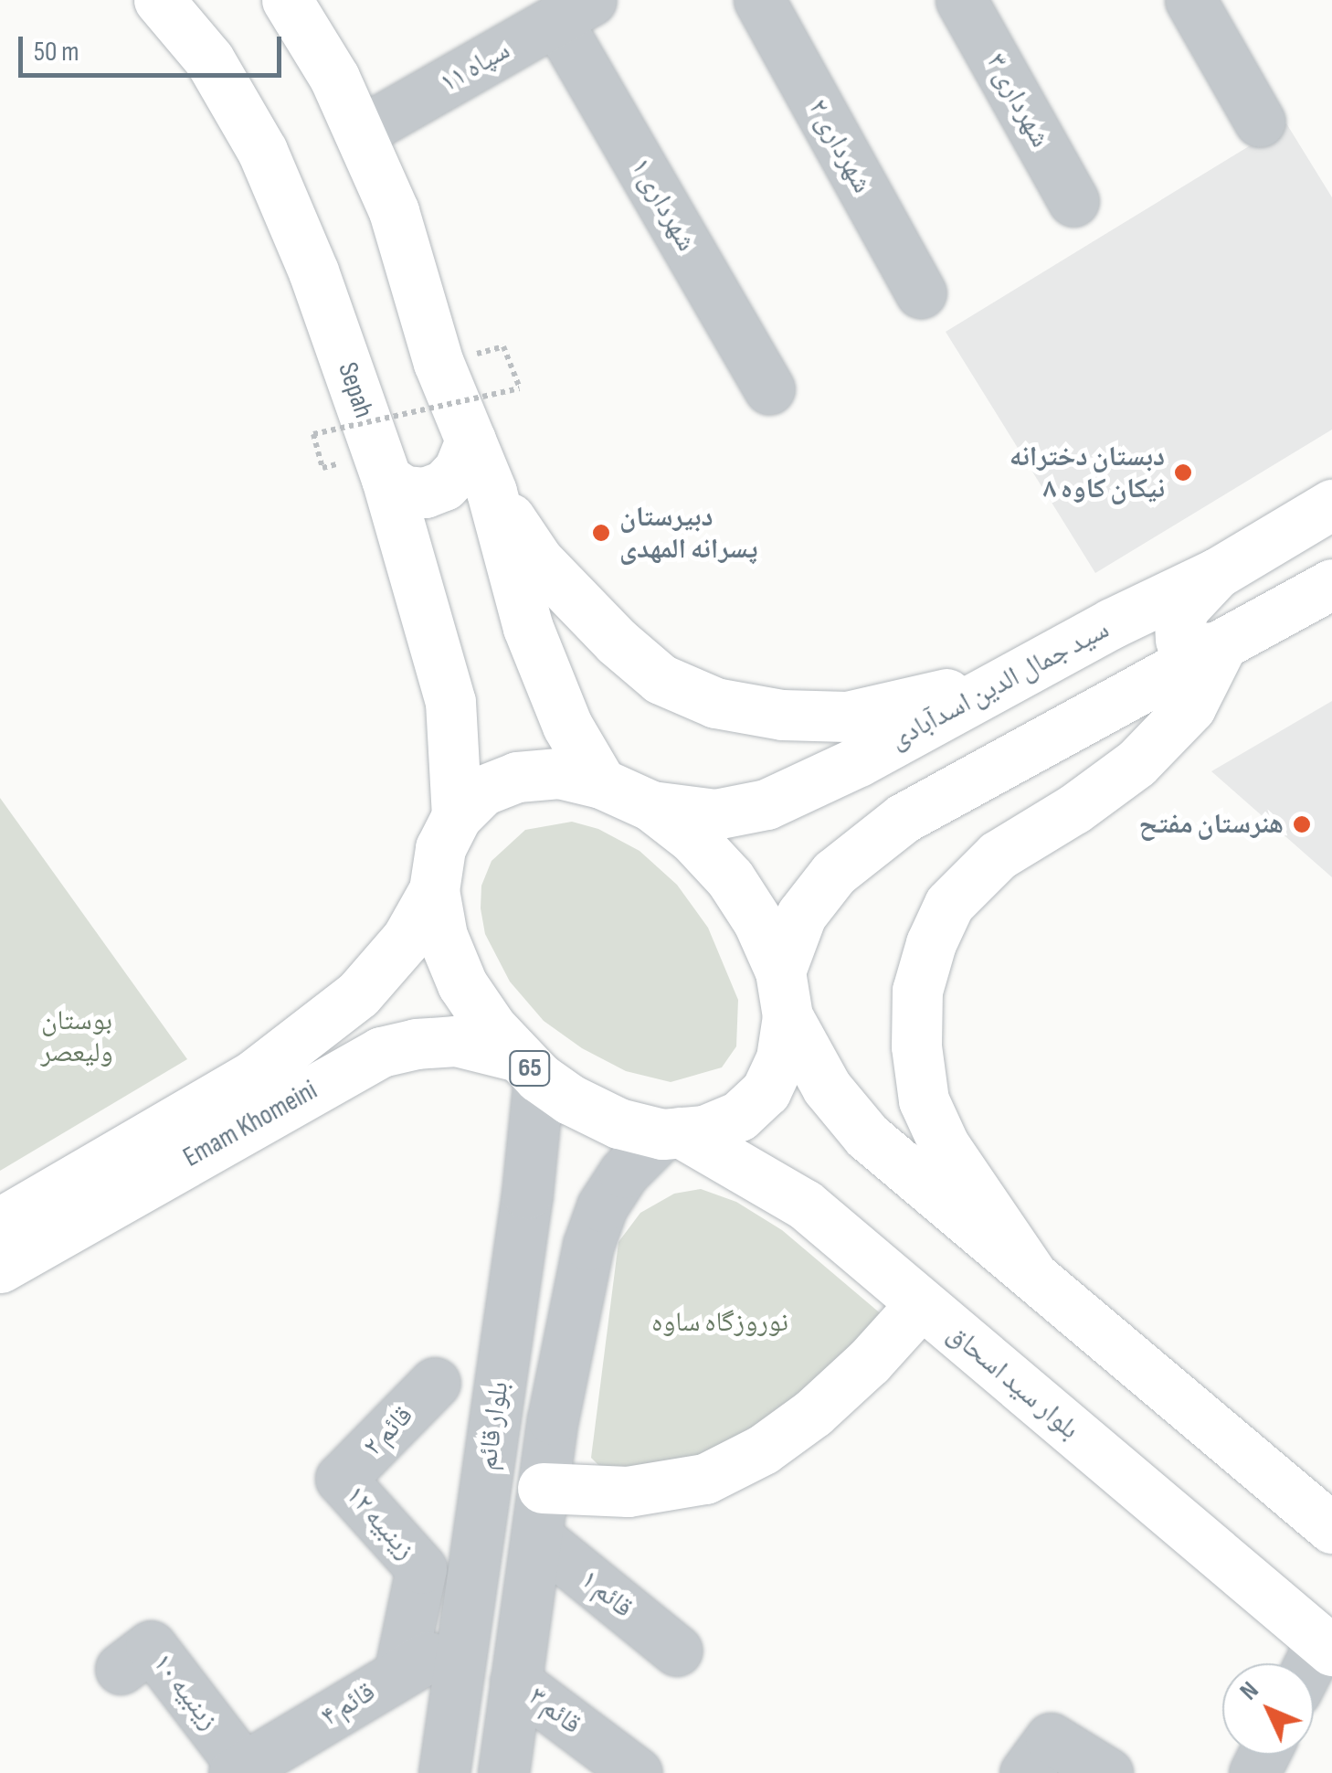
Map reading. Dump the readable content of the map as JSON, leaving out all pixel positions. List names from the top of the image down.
{
  "streets": {
    "main road": [
      "Sepah",
      "سید جمال الدین اسدآبادی",
      "65",
      "Emam Khomeini",
      "بلوار سید اسحاق"
    ],
    "street": [
      "سپاه ۱۱",
      "شهرداری ۳",
      "شهرداری ۲",
      "شهرداری ۱",
      "بلوار قائم",
      "قائم ۲",
      "زینبیه ۱۲",
      "قائم ۱",
      "زینبیه ۱۰",
      "قائم ۴",
      "قائم ۳"
    ]
  },
  "crossings": [
    ["سپاه ۱۱", "شهرداری ۱"],
    ["Sepah", "65"],
    ["سید جمال الدین اسدآبادی", "65"],
    ["65", "Emam Khomeini"],
    ["65", "بلوار سید اسحاق"],
    ["65", "بلوار قائم"],
    ["Emam Khomeini", "بلوار قائم"],
    ["بلوار سید اسحاق", "بلوار قائم"],
    ["بلوار قائم", "قائم ۱"],
    ["بلوار قائم", "قائم ۴"],
    ["بلوار قائم", "قائم ۳"],
    ["قائم ۲", "زینبیه ۱۲"],
    ["زینبیه ۱۲", "قائم ۴"],
    ["زینبیه ۱۰", "قائم ۴"]
  ],
  "parks": ["بوستان ولیعصر", "نوروزگاه ساوه"],
  "places": ["دبستان دخترانه نیکان کاوه ۸", "دبیرستان پسرانه المهدی", "هنرستان مفتح"],
  "scale_bar": "50 m",
  "north": "top left"
}
